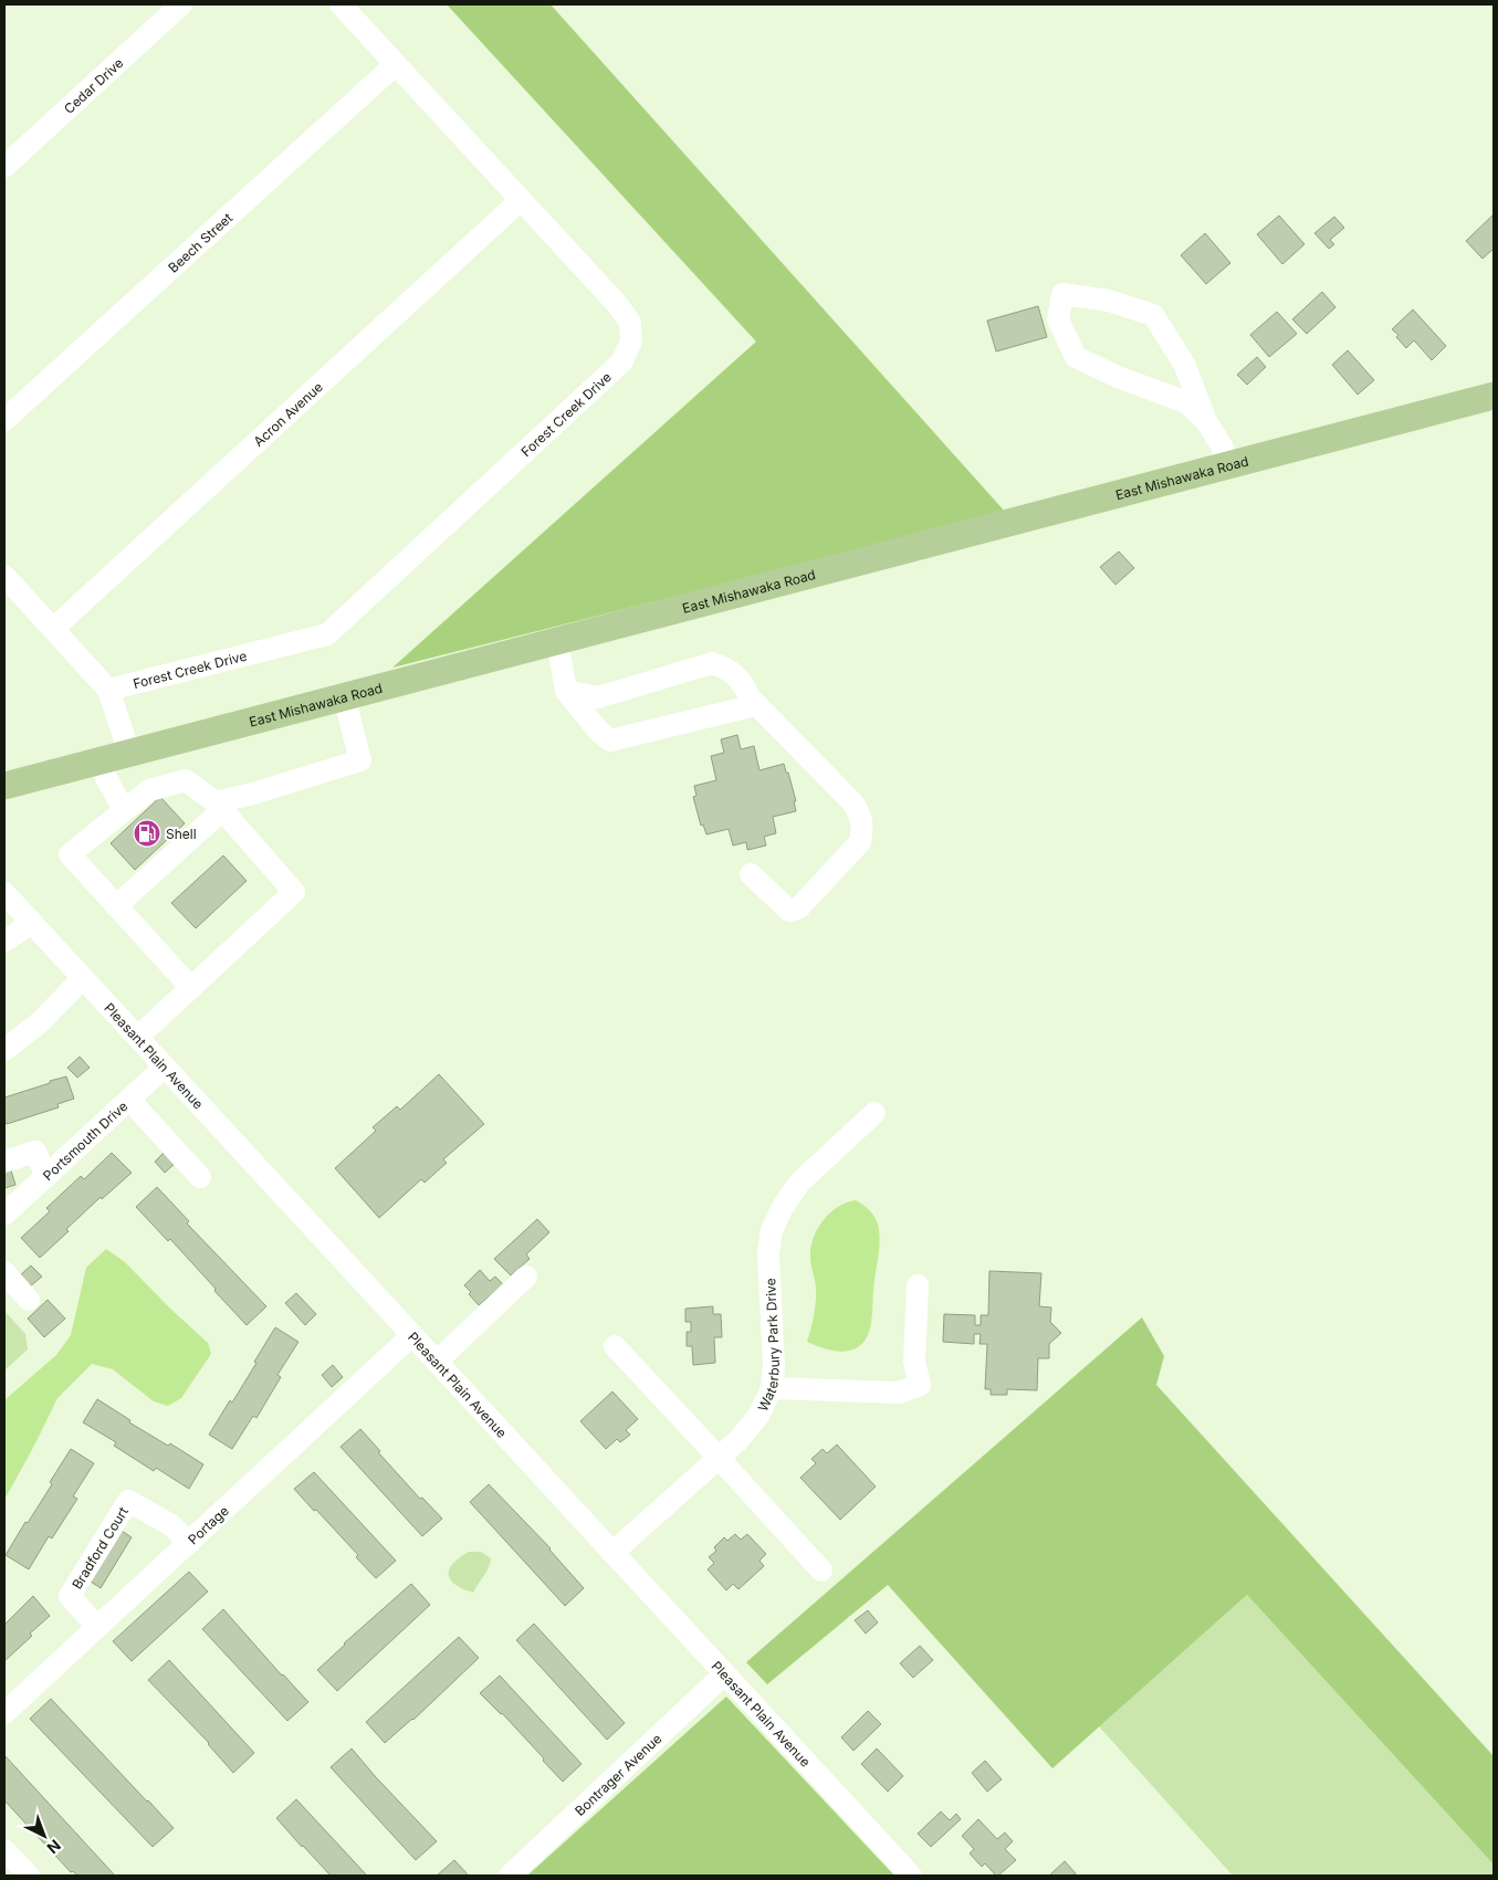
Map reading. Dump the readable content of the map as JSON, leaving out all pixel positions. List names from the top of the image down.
{
  "streets": {
    "main road": ["East Mishawaka Road"],
    "street": [
      "Cedar Drive",
      "Beech Street",
      "Acron Avenue",
      "Forest Creek Drive",
      "Pleasant Plain Avenue",
      "Portsmouth Drive",
      "Waterbury Park Drive",
      "Portage",
      "Bradford Court",
      "Bontrager Avenue"
    ]
  },
  "crossings": [
    ["Beech Street", "Forest Creek Drive"],
    ["Acron Avenue", "Forest Creek Drive"],
    ["Pleasant Plain Avenue", "Portsmouth Drive"],
    ["Pleasant Plain Avenue", "Waterbury Park Drive"],
    ["Pleasant Plain Avenue", "Portage"],
    ["Pleasant Plain Avenue", "Bontrager Avenue"],
    ["Portage", "Bradford Court"]
  ],
  "places": {
    "fuel station": ["Shell"]
  },
  "north": "bottom right"
}
